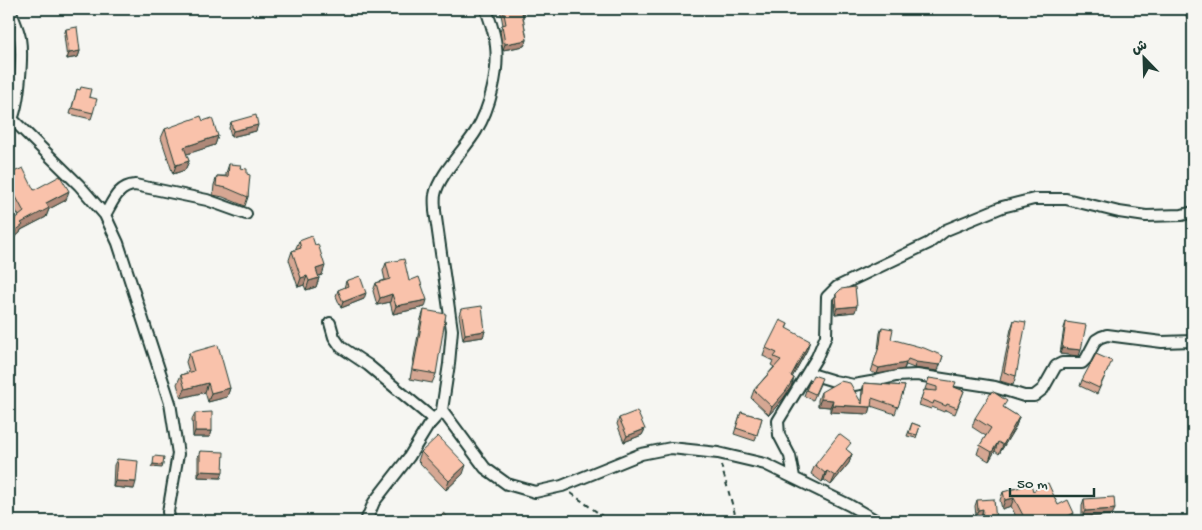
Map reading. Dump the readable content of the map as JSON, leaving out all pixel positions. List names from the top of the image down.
{
  "scale_bar": "50 m",
  "north": "top left"
}
